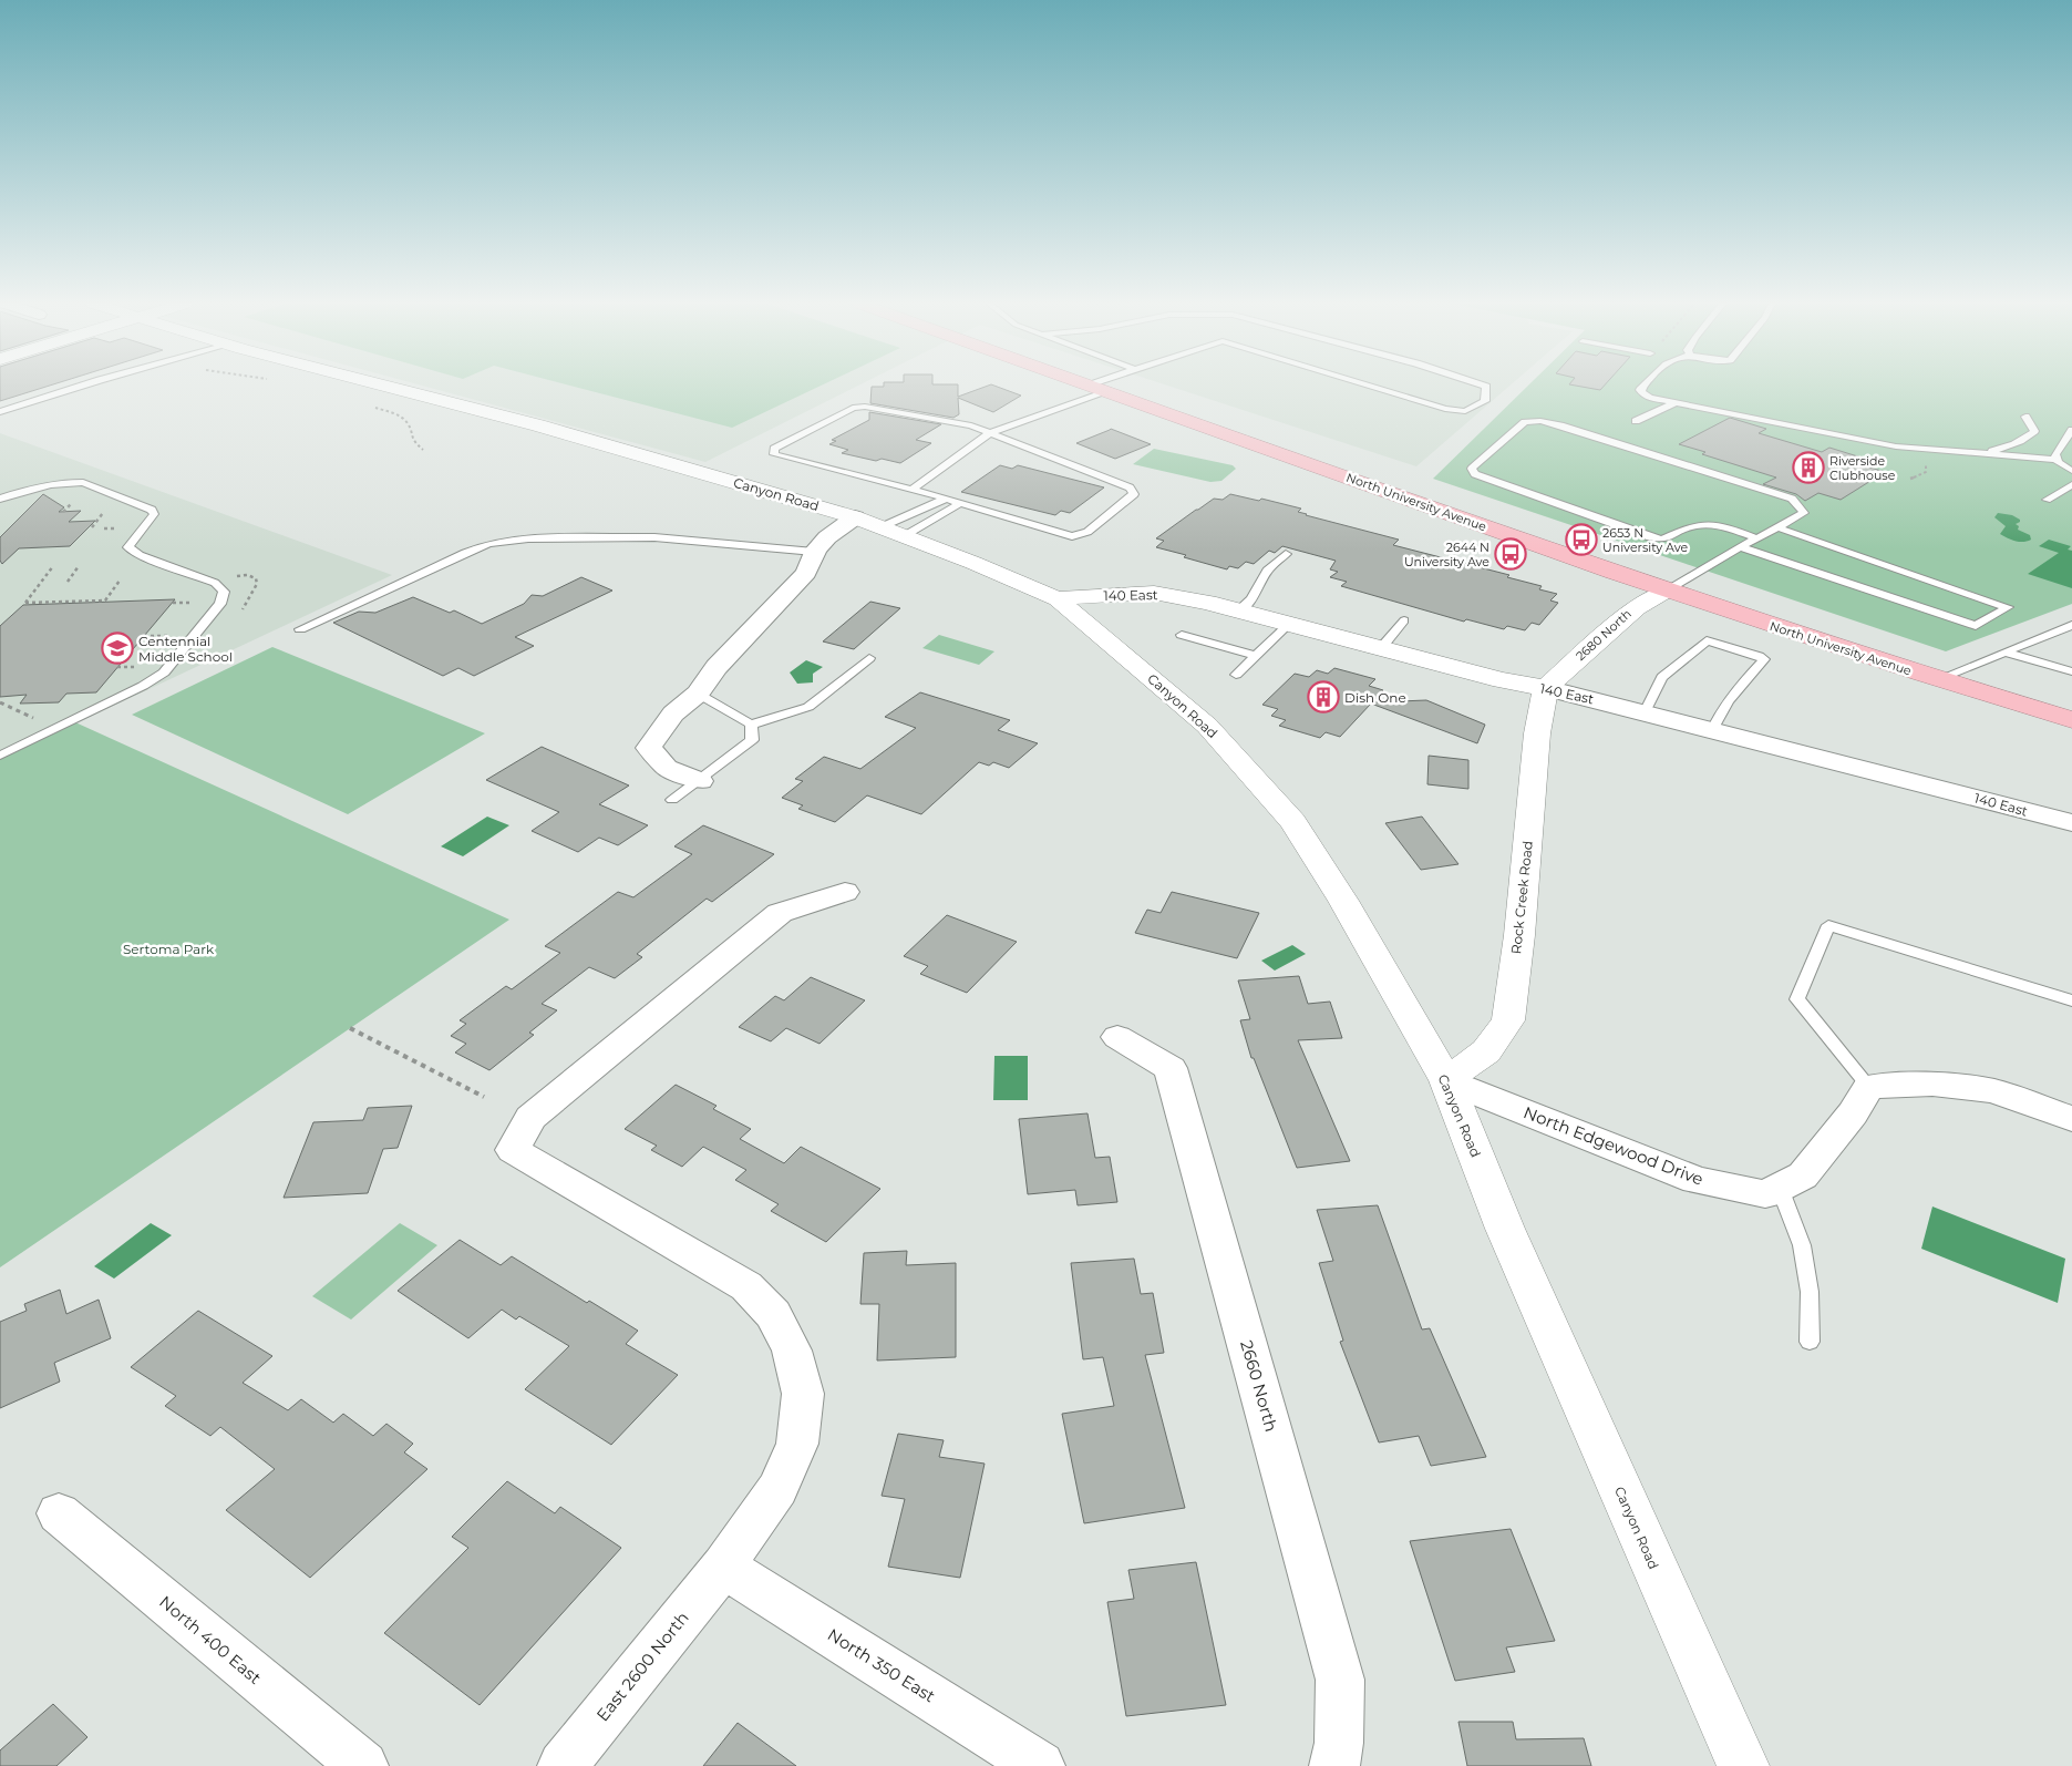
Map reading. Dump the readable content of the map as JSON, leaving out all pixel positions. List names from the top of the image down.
{
  "streets": {
    "highway": ["North University Avenue"],
    "main road": [
      "Canyon Road",
      "140 East",
      "2680 North",
      "Rock Creek Road"
    ],
    "street": [
      "North Edgewood Drive",
      "2660 North",
      "North 400 East",
      "North 350 East",
      "East 2600 North"
    ]
  },
  "crossings": [
    ["Canyon Road", "140 East"],
    ["Canyon Road", "Rock Creek Road"],
    ["Canyon Road", "North Edgewood Drive"],
    ["North University Avenue", "2680 North"],
    ["140 East", "2680 North"],
    ["140 East", "Rock Creek Road"],
    ["2680 North", "Rock Creek Road"],
    ["Rock Creek Road", "North Edgewood Drive"],
    ["North 350 East", "East 2600 North"]
  ],
  "parks": ["Sertoma Park"],
  "places": {
    "building": ["Riverside Clubhouse", "Dish One"],
    "bus stop": ["2653 N University Ave", "2644 N University Ave"],
    "school or university": ["Centennial Middle School"]
  }
}
